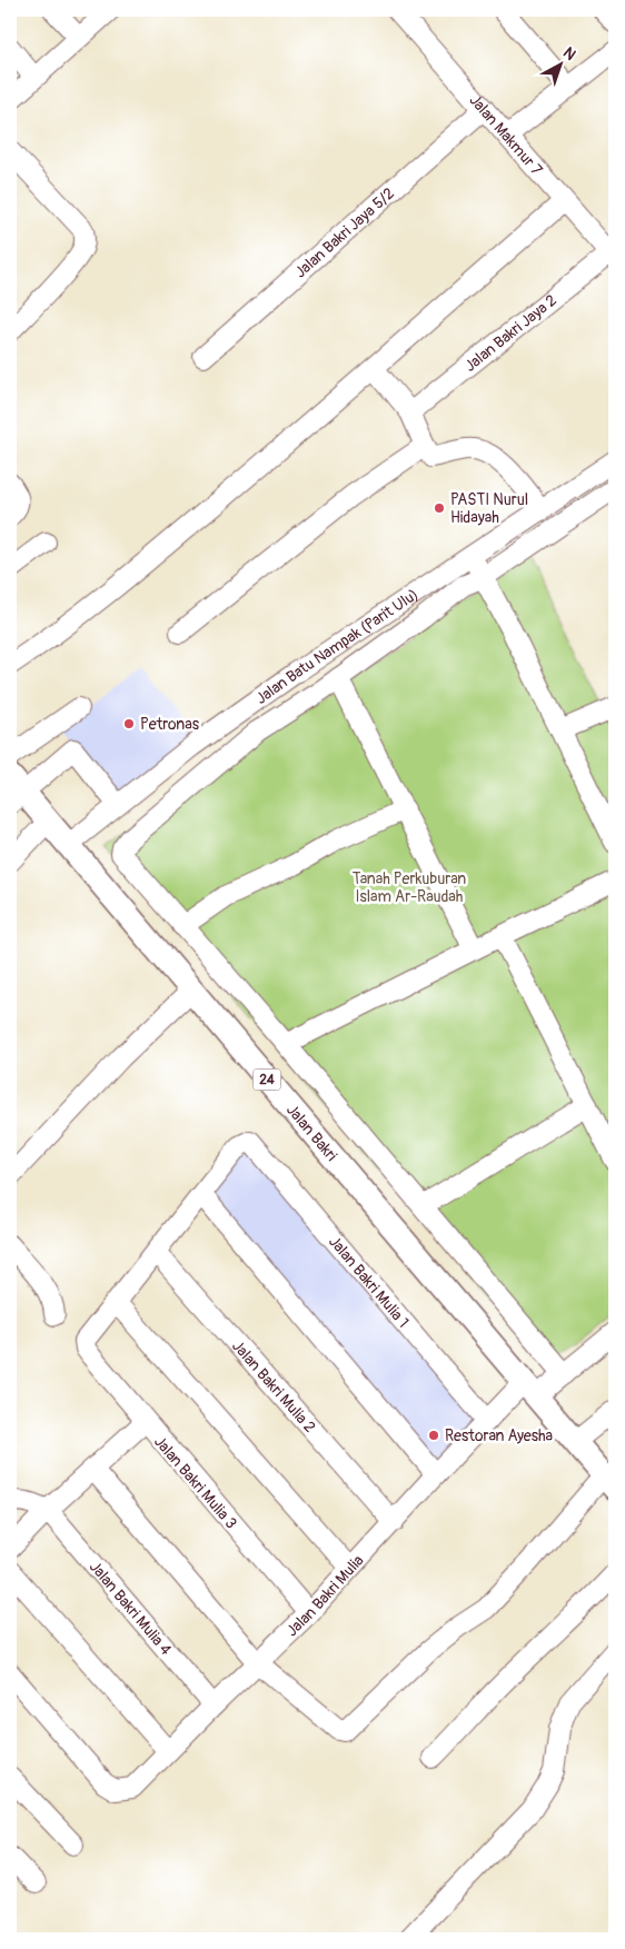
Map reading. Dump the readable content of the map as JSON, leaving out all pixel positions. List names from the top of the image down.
{
  "streets": {
    "main road": ["24", "Jalan Bakri"],
    "street": [
      "Jalan Makmur 7",
      "Jalan Bakri Jaya 5/2",
      "Jalan Bakri Jaya 2",
      "Jalan Batu Nampak (Parit Ulu)",
      "Jalan Bakri Mulia 1",
      "Jalan Bakri Mulia 2",
      "Jalan Bakri Mulia 3",
      "Jalan Bakri Mulia",
      "Jalan Bakri Mulia 4"
    ]
  },
  "crossings": [
    ["Jalan Makmur 7", "Jalan Bakri Jaya 5/2"],
    ["Jalan Makmur 7", "Jalan Bakri Jaya 2"],
    ["Jalan Batu Nampak (Parit Ulu)", "Jalan Bakri"],
    ["Jalan Bakri", "Jalan Bakri Mulia"],
    ["Jalan Bakri Mulia 1", "Jalan Bakri Mulia"],
    ["Jalan Bakri Mulia 2", "Jalan Bakri Mulia"],
    ["Jalan Bakri Mulia 3", "Jalan Bakri Mulia"],
    ["Jalan Bakri Mulia", "Jalan Bakri Mulia 4"]
  ],
  "parks": ["Tanah Perkuburan Islam Ar-Raudah"],
  "places": ["PASTI Nurul Hidayah", "Petronas", "Restoran Ayesha"],
  "north": "top right"
}
